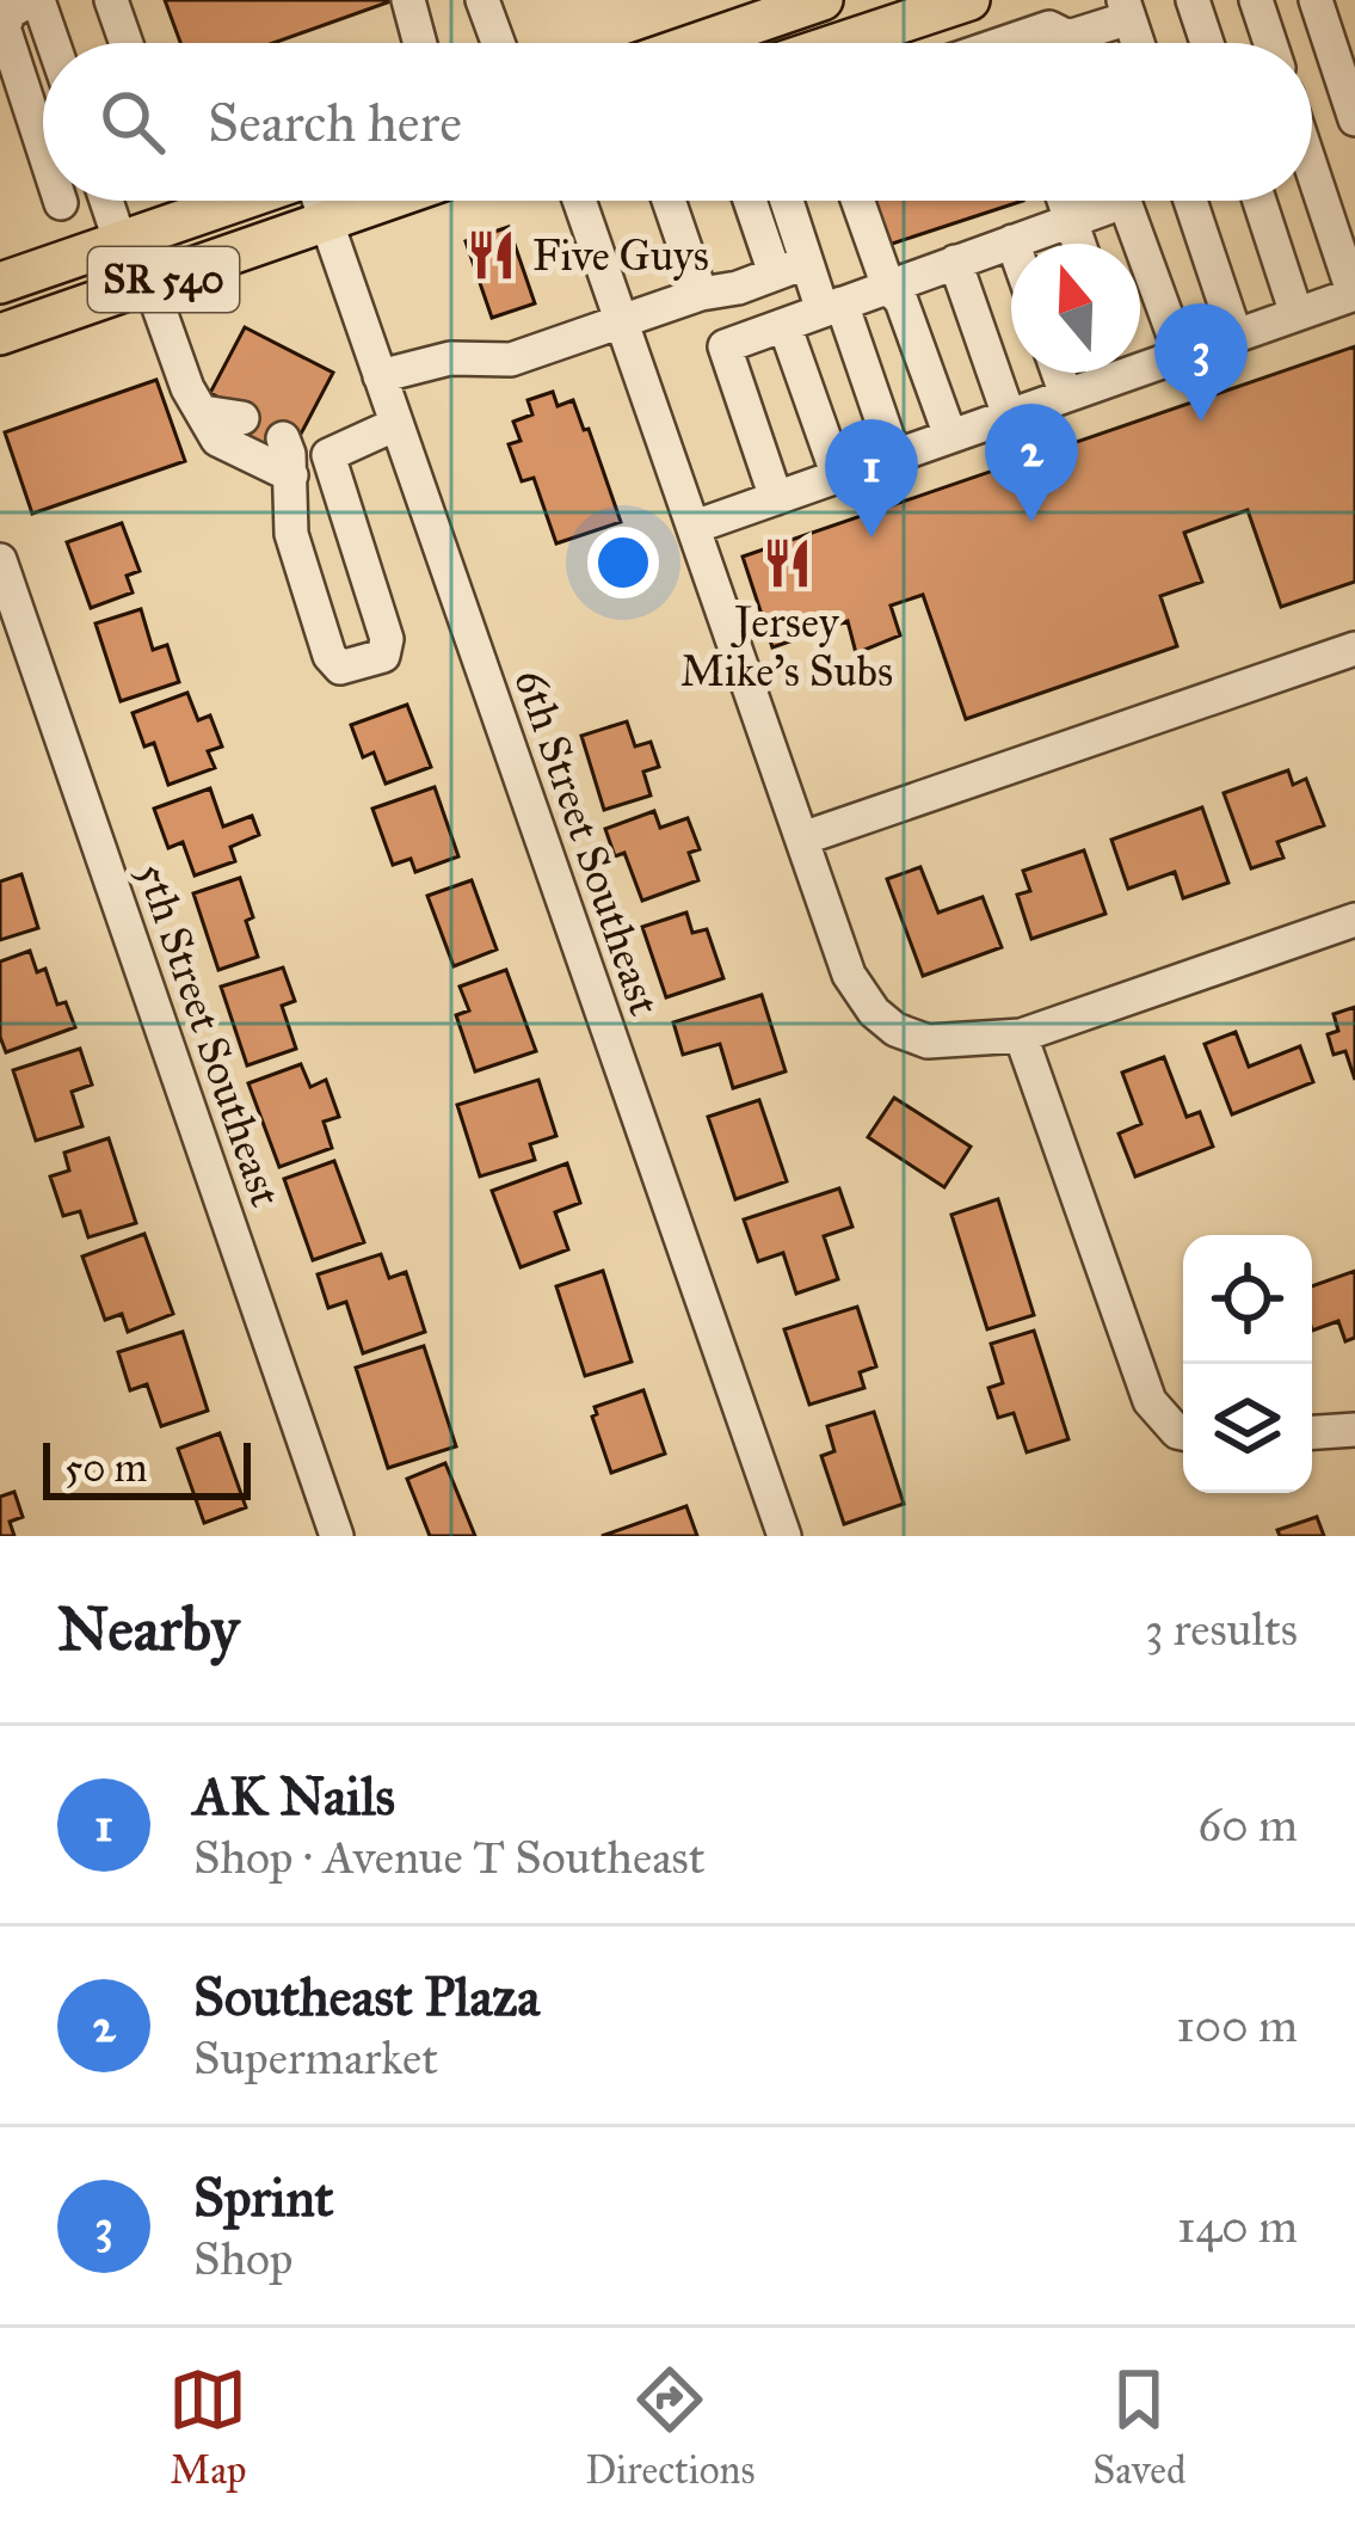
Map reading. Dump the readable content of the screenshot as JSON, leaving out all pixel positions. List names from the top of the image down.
{
  "streets": {
    "main road": ["SR 540"],
    "street": ["6th Street Southeast", "5th Street Southeast"]
  },
  "crossings": [
    ["SR 540", "6th Street Southeast"]
  ],
  "places": {
    "restaurant": ["Five Guys", "Jersey Mike's Subs"]
  },
  "scale_bar": "50 m",
  "north": "top",
  "page": {
    "search": "Search here",
    "pins": ["3", "2", "1"],
    "scale": "50 m",
    "heading": ["Nearby", "3 results"],
    "list": [
      {
        "mark": "1",
        "name": "AK Nails",
        "note": "Shop · Avenue T Southeast",
        "value": "60 m"
      },
      {
        "mark": "2",
        "name": "Southeast Plaza",
        "note": "Supermarket",
        "value": "100 m"
      },
      {
        "mark": "3",
        "name": "Sprint",
        "note": "Shop",
        "value": "140 m"
      }
    ],
    "nav": ["Map", "Directions", "Saved"]
  }
}
